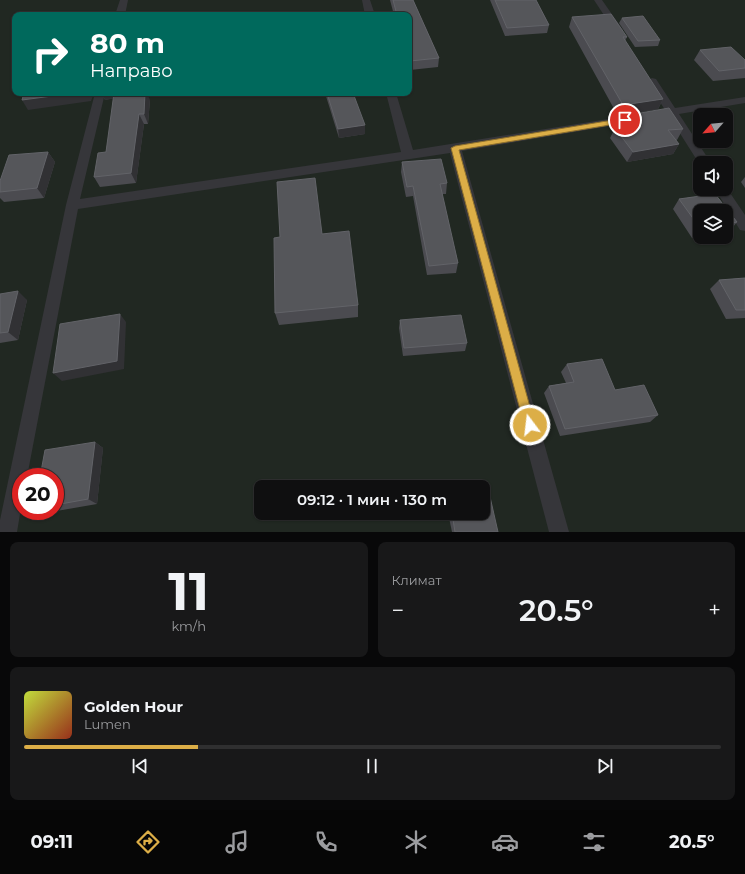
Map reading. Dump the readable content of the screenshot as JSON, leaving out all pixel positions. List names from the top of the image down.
{
  "north": "bottom left",
  "page": {
    "turn": ["80 m", "Направо"],
    "limit": "20",
    "trip": "09:12 · 1 мин · 130 m",
    "tile": [
      ["11", "km/h"],
      "Климат"
    ],
    "heat": ["−", "20.5°", "+"],
    "song": ["Golden Hour", "Lumen"],
    "tabs": ["09:11", "20.5°"]
  }
}
